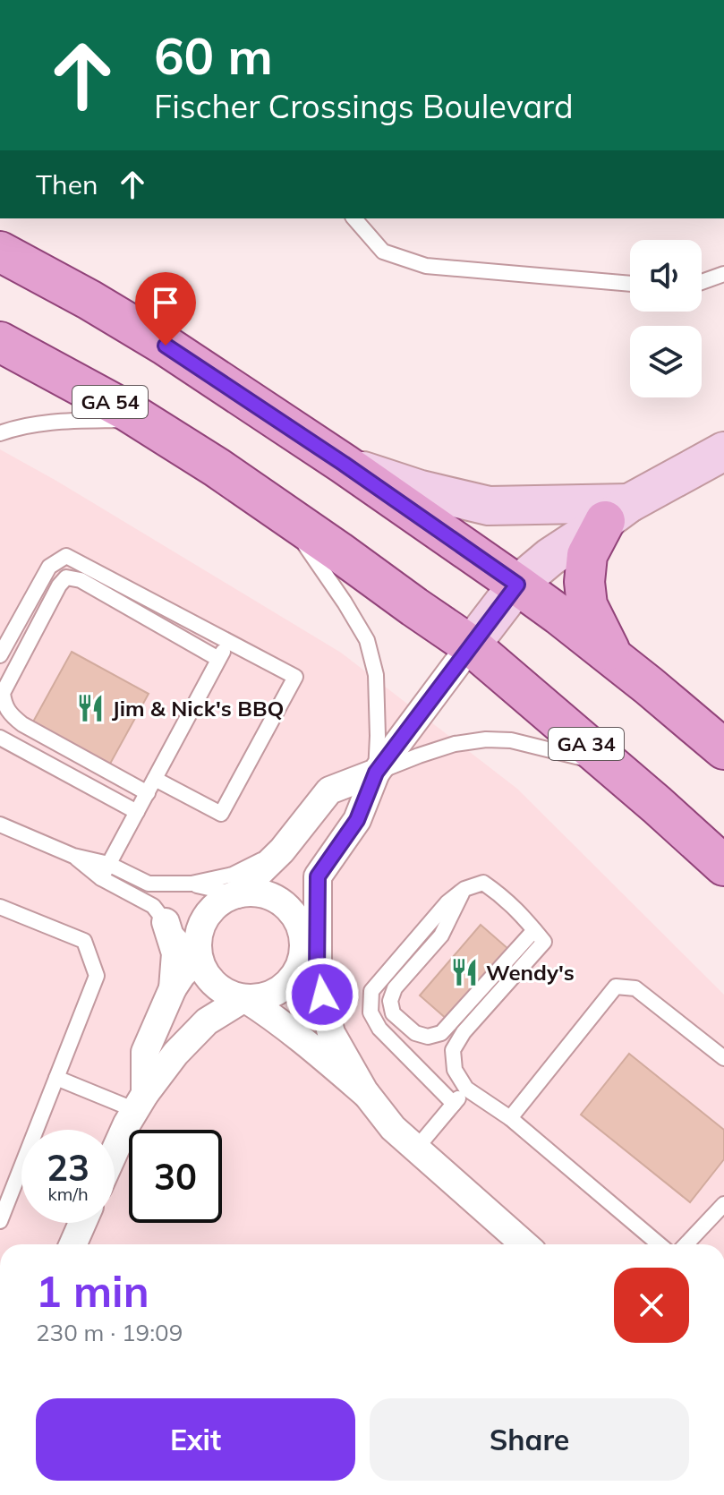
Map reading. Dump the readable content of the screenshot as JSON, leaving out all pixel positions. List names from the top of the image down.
{
  "streets": {
    "main road": ["GA 54", "GA 34"]
  },
  "crossings": [
    ["GA 54", "GA 34"]
  ],
  "places": {
    "restaurant": ["Jim & Nick's BBQ", "Wendy's"]
  },
  "page": {
    "turn": ["60 m", "Fischer Crossings Boulevard"],
    "then": "Then",
    "speed": "23 km/h",
    "limit": "30",
    "heading": ["1 min", "230 m · 19:09"],
    "buttons": ["Exit", "Share"]
  }
}
